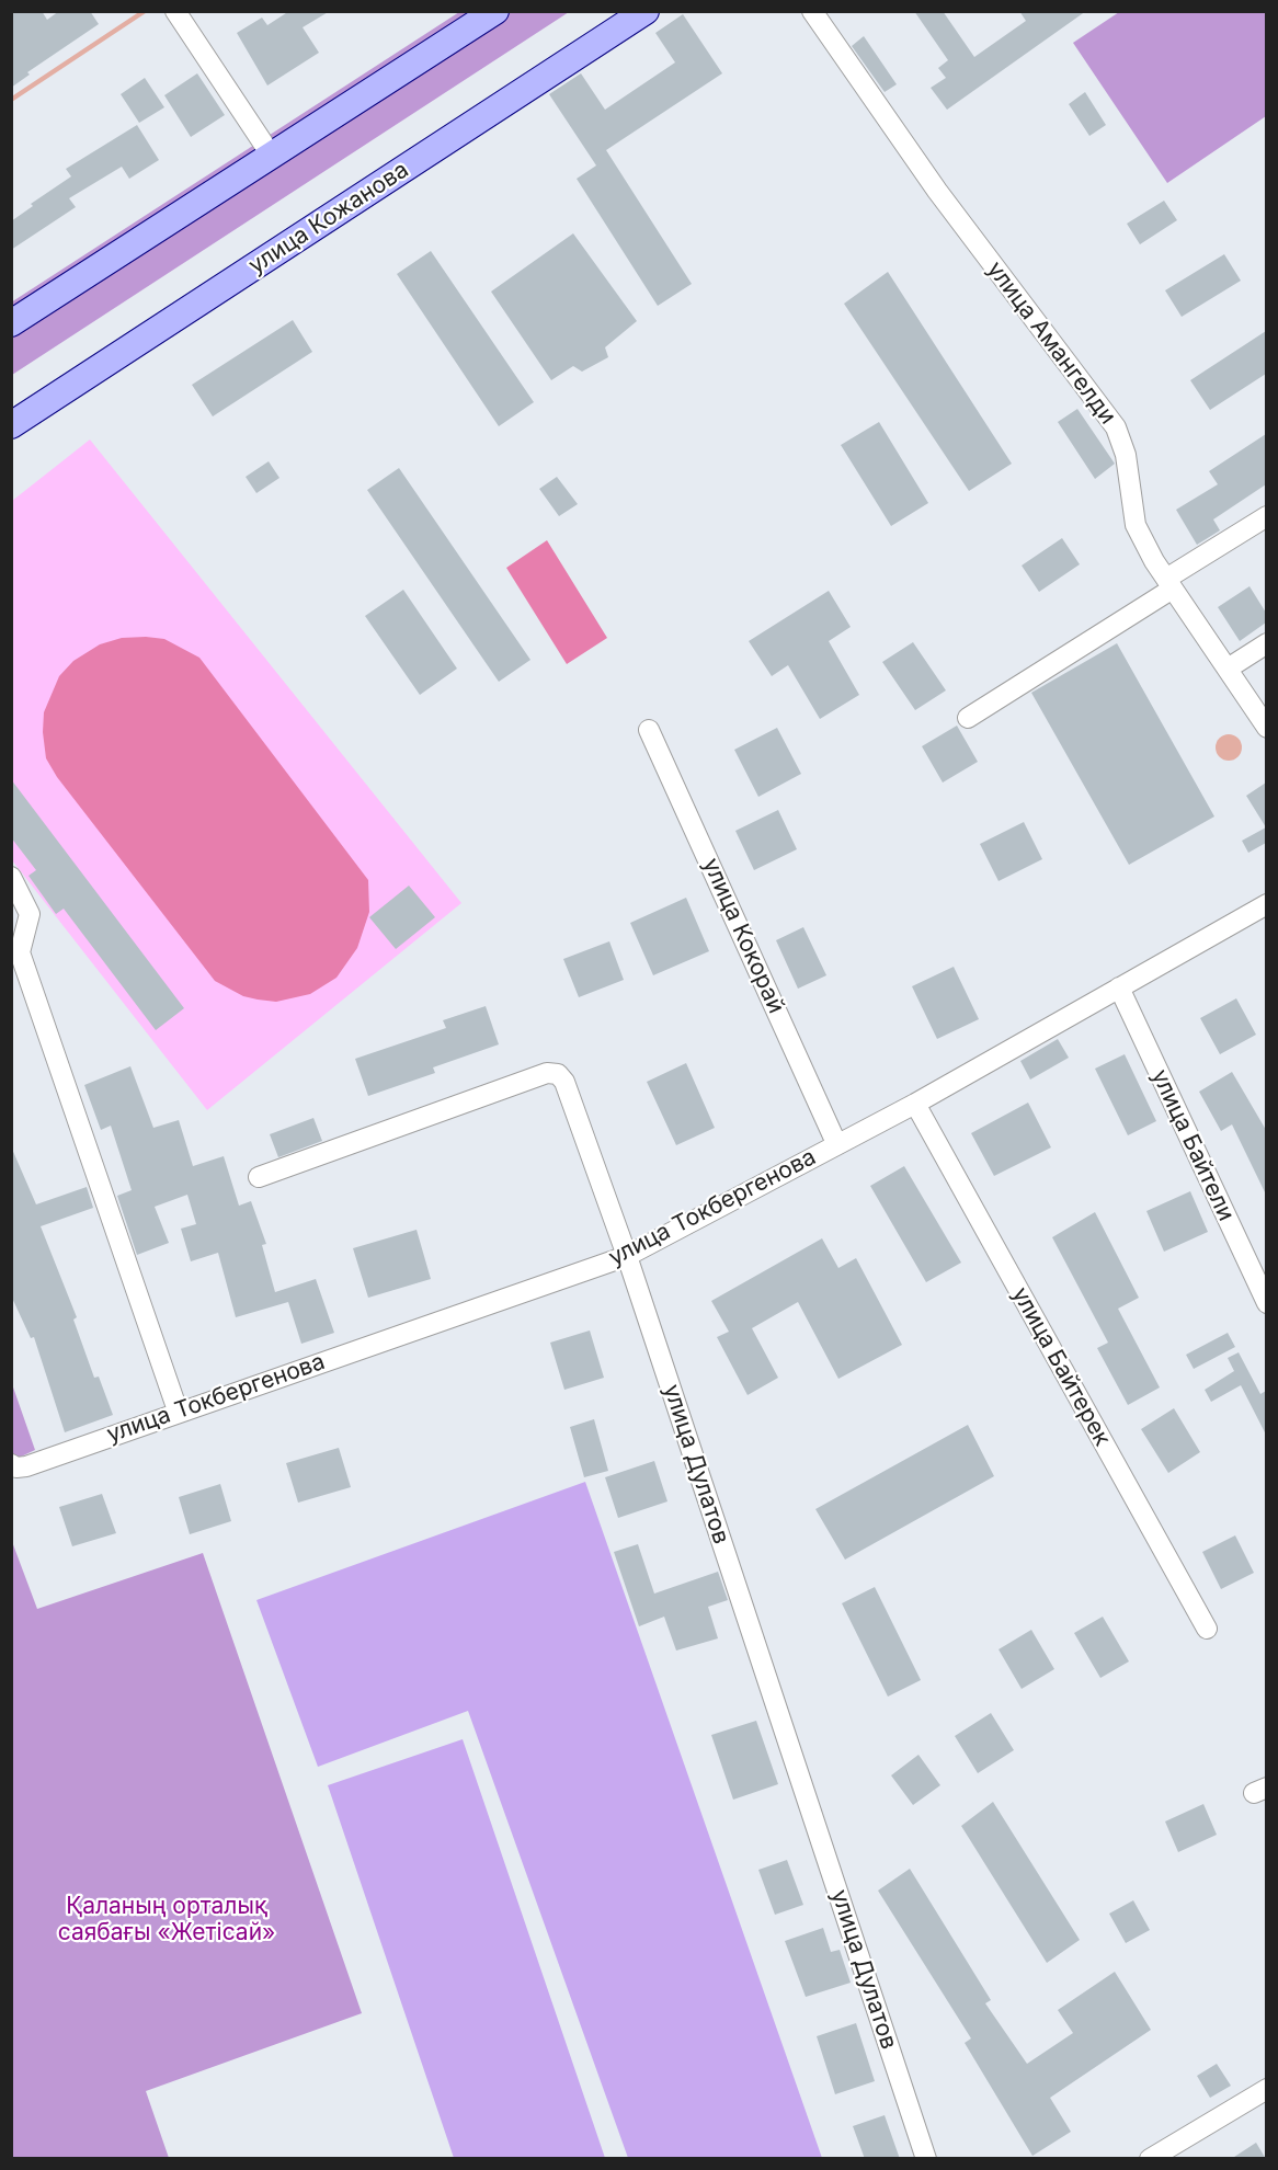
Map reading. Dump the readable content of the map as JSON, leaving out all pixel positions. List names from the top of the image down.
{
  "streets": {
    "street": [
      "улица Кожанова",
      "улица Амангелди",
      "улица Кокорай",
      "улица Байтели",
      "улица Токбергенова",
      "улица Байтерек",
      "улица Дулатов"
    ]
  },
  "crossings": [
    ["улица Кокорай", "улица Токбергенова"],
    ["улица Байтели", "улица Токбергенова"],
    ["улица Токбергенова", "улица Байтерек"],
    ["улица Токбергенова", "улица Дулатов"]
  ],
  "parks": ["Қаланың орталық саябағы «Жетісай»"]
}
